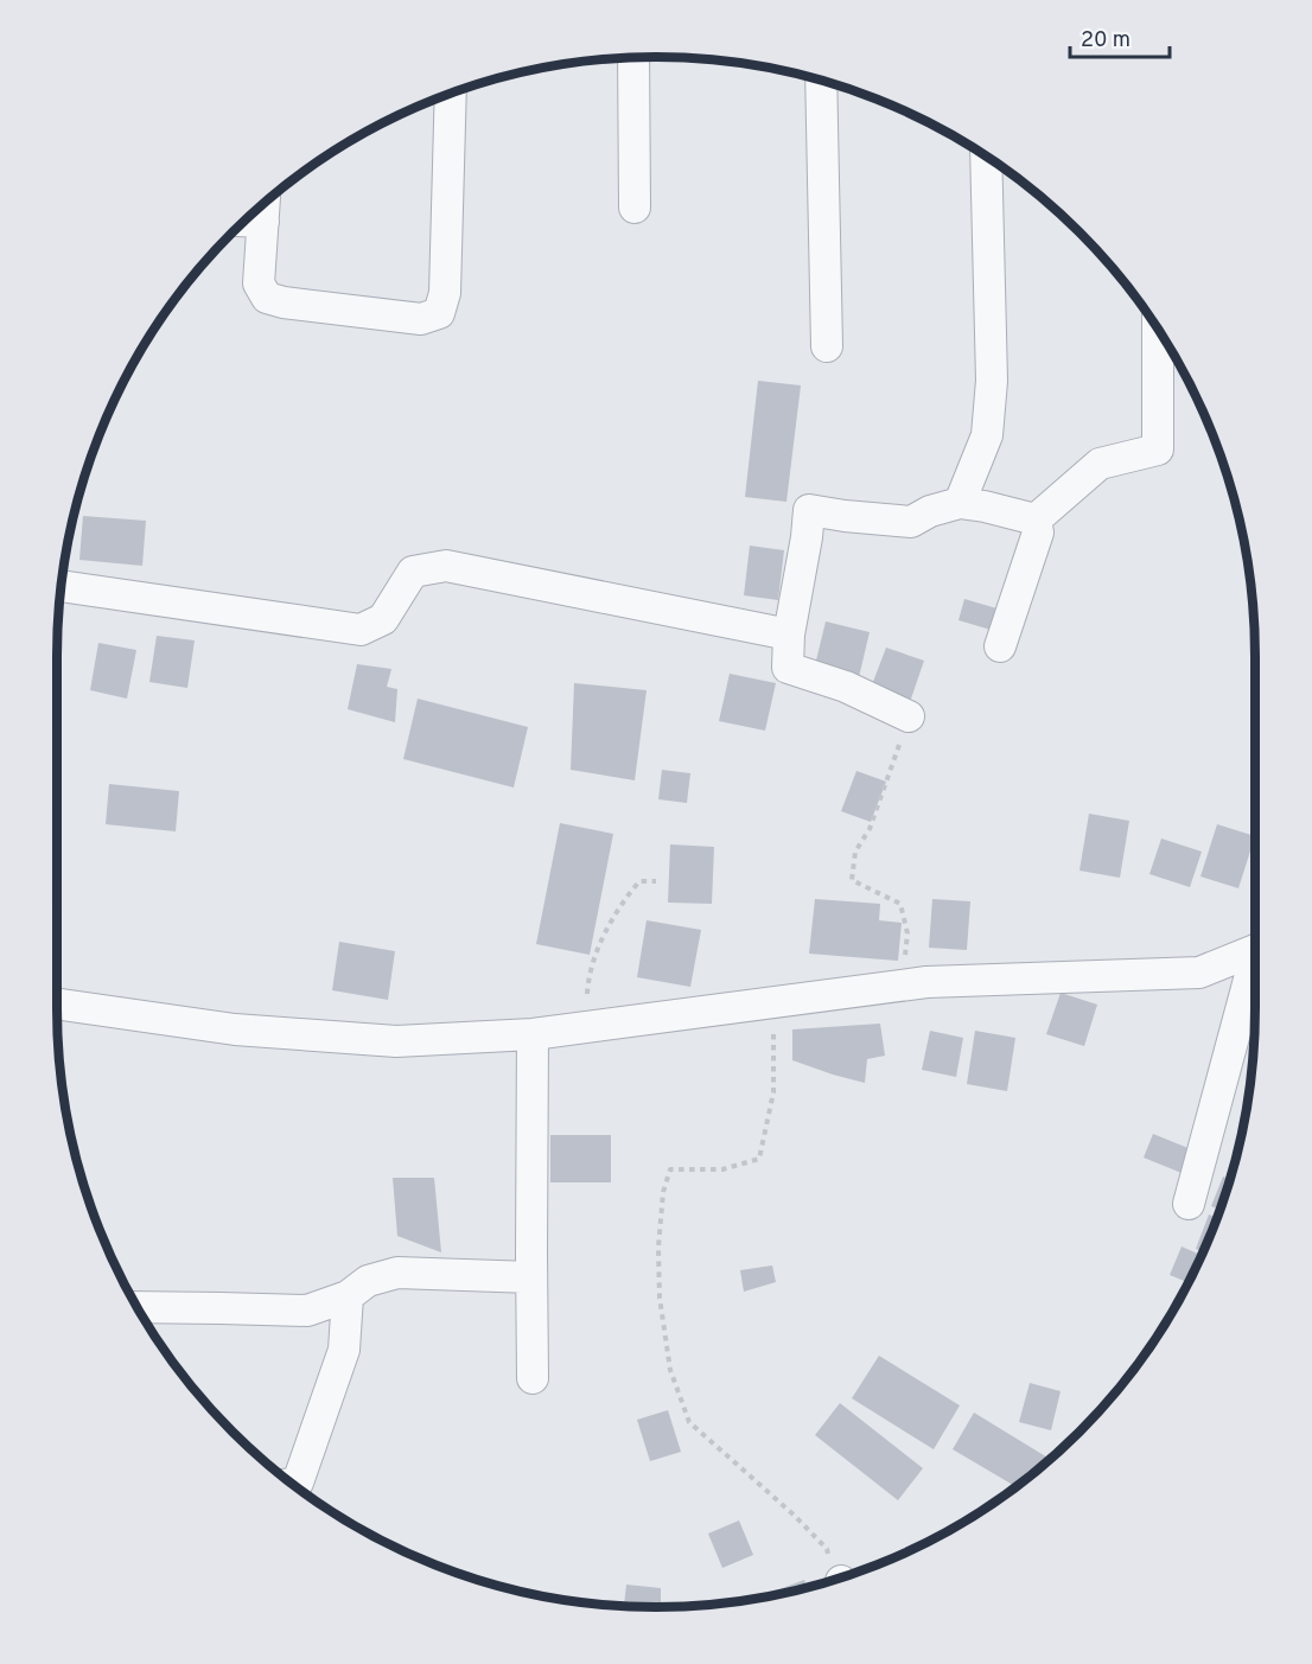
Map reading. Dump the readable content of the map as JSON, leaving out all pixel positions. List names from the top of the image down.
{
  "scale_bar": "20 m"
}
